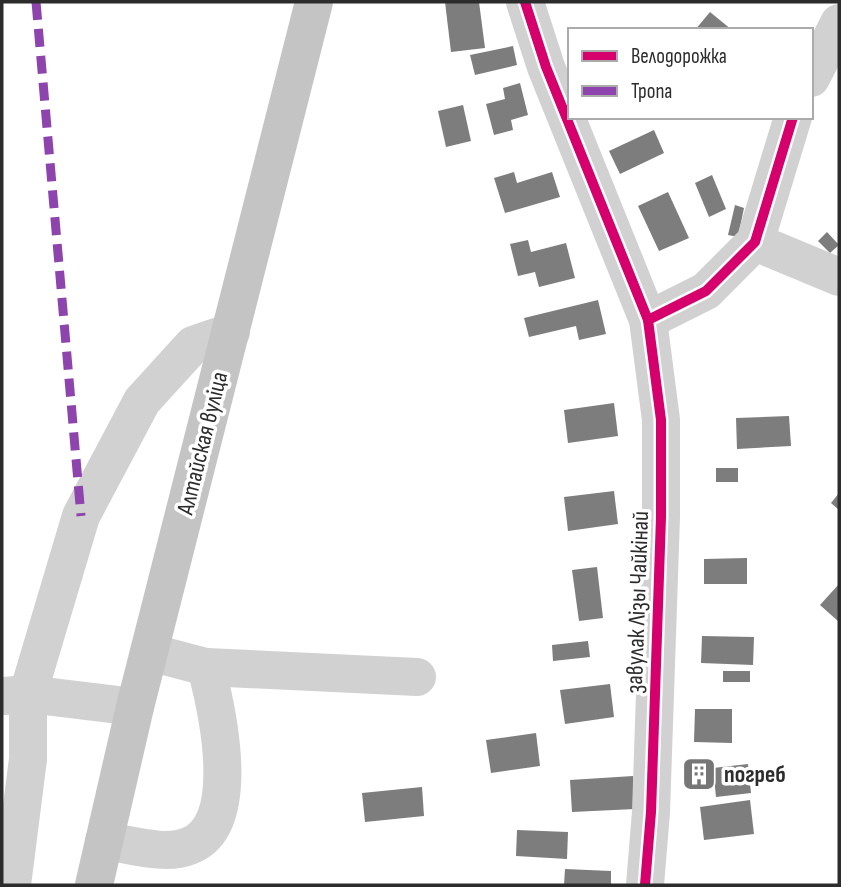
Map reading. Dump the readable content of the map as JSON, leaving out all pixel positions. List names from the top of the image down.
{
  "streets": {
    "main road": ["Алтайская вуліца"],
    "street": ["завулак Лізы Чайкінай"]
  },
  "places": {
    "building": ["погреб"]
  },
  "legend": ["Велодорожка", "Тропа"]
}
